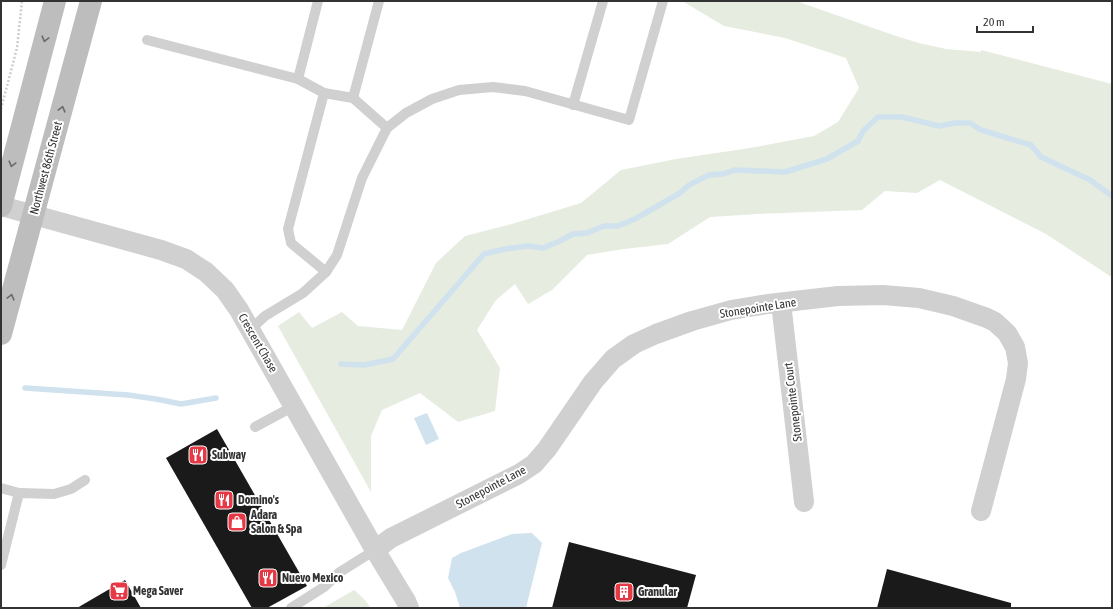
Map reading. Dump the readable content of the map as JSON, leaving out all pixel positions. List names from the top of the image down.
{
  "streets": {
    "main road": ["Northwest 86th Street"],
    "street": ["Stonepointe Lane", "Crescent Chase", "Stonepointe Court"]
  },
  "crossings": [
    ["Northwest 86th Street", "Crescent Chase"],
    ["Stonepointe Lane", "Crescent Chase"],
    ["Stonepointe Lane", "Stonepointe Court"]
  ],
  "places": {
    "restaurant": ["Subway", "Domino's", "Nuevo Mexico"],
    "shop": ["Adara Salon & Spa"],
    "supermarket": ["Mega Saver"],
    "building": ["Granular"]
  },
  "scale_bar": "20 m"
}
